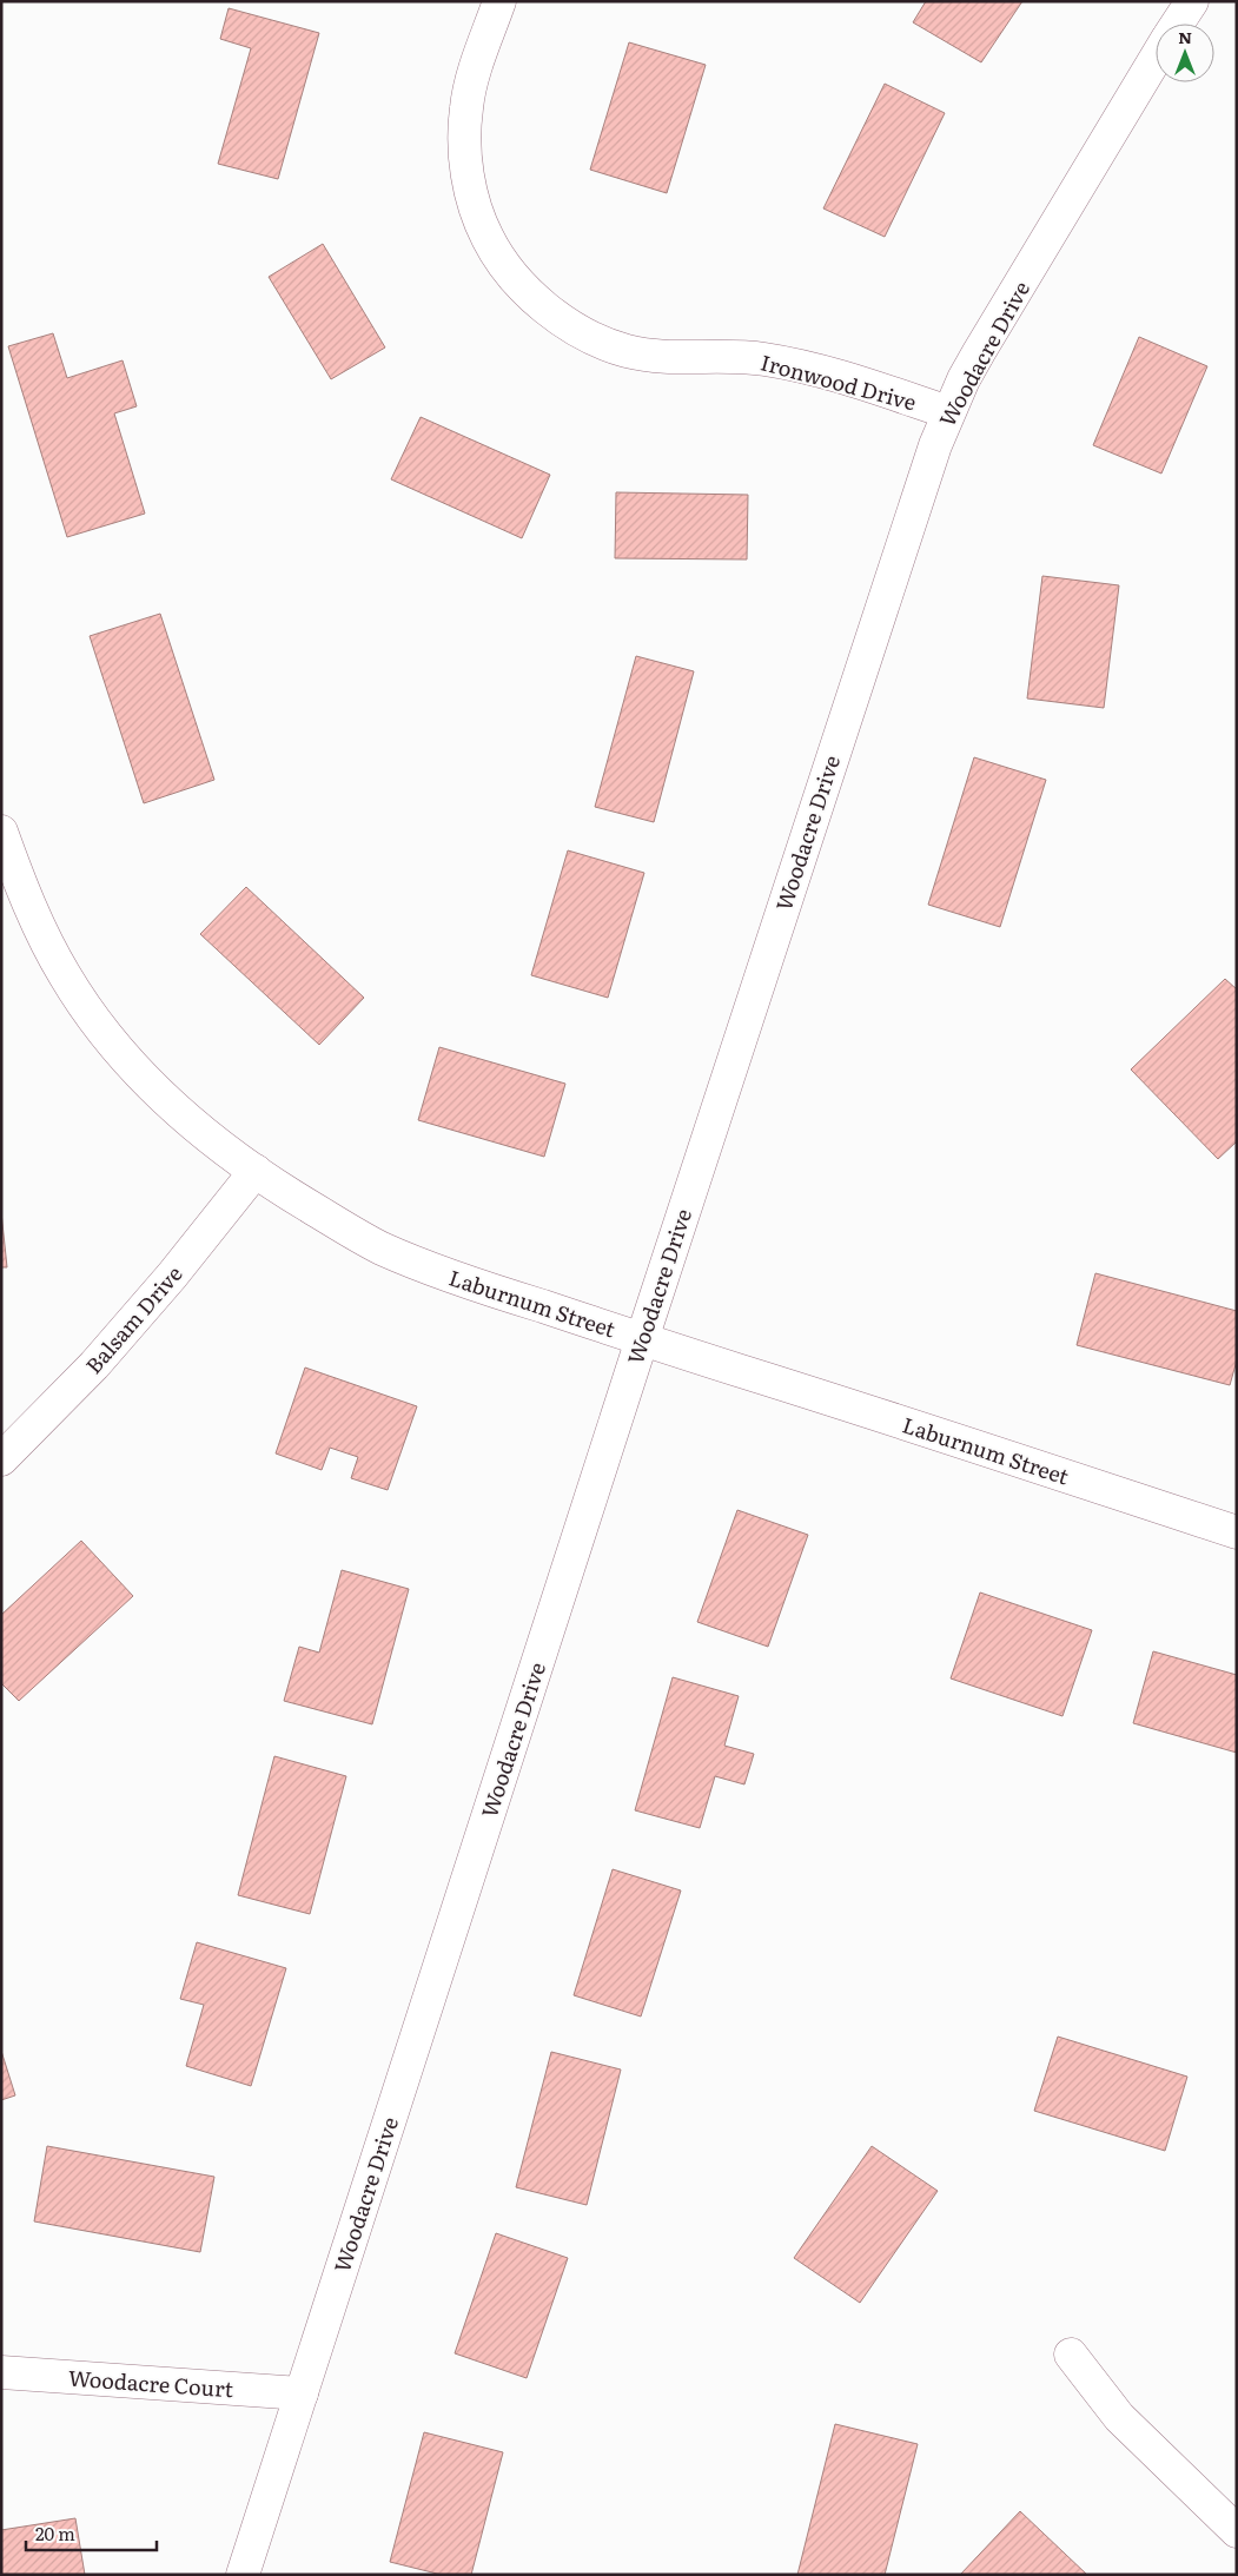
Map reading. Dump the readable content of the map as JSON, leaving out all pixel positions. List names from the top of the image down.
{
  "streets": {
    "street": [
      "Woodacre Drive",
      "Ironwood Drive",
      "Laburnum Street",
      "Balsam Drive",
      "Woodacre Court"
    ]
  },
  "crossings": [
    ["Woodacre Drive", "Ironwood Drive"],
    ["Woodacre Drive", "Laburnum Street"],
    ["Woodacre Drive", "Woodacre Court"],
    ["Laburnum Street", "Balsam Drive"]
  ],
  "scale_bar": "20 m",
  "north": "top"
}
